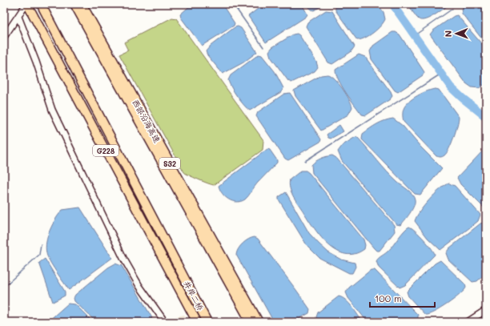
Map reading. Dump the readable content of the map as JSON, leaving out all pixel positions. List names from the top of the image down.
{
  "streets": {
    "highway": [
      "西部沿海高速",
      "G228",
      "S32",
      "井岸二桥"
    ]
  },
  "scale_bar": "100 m",
  "north": "left"
}
